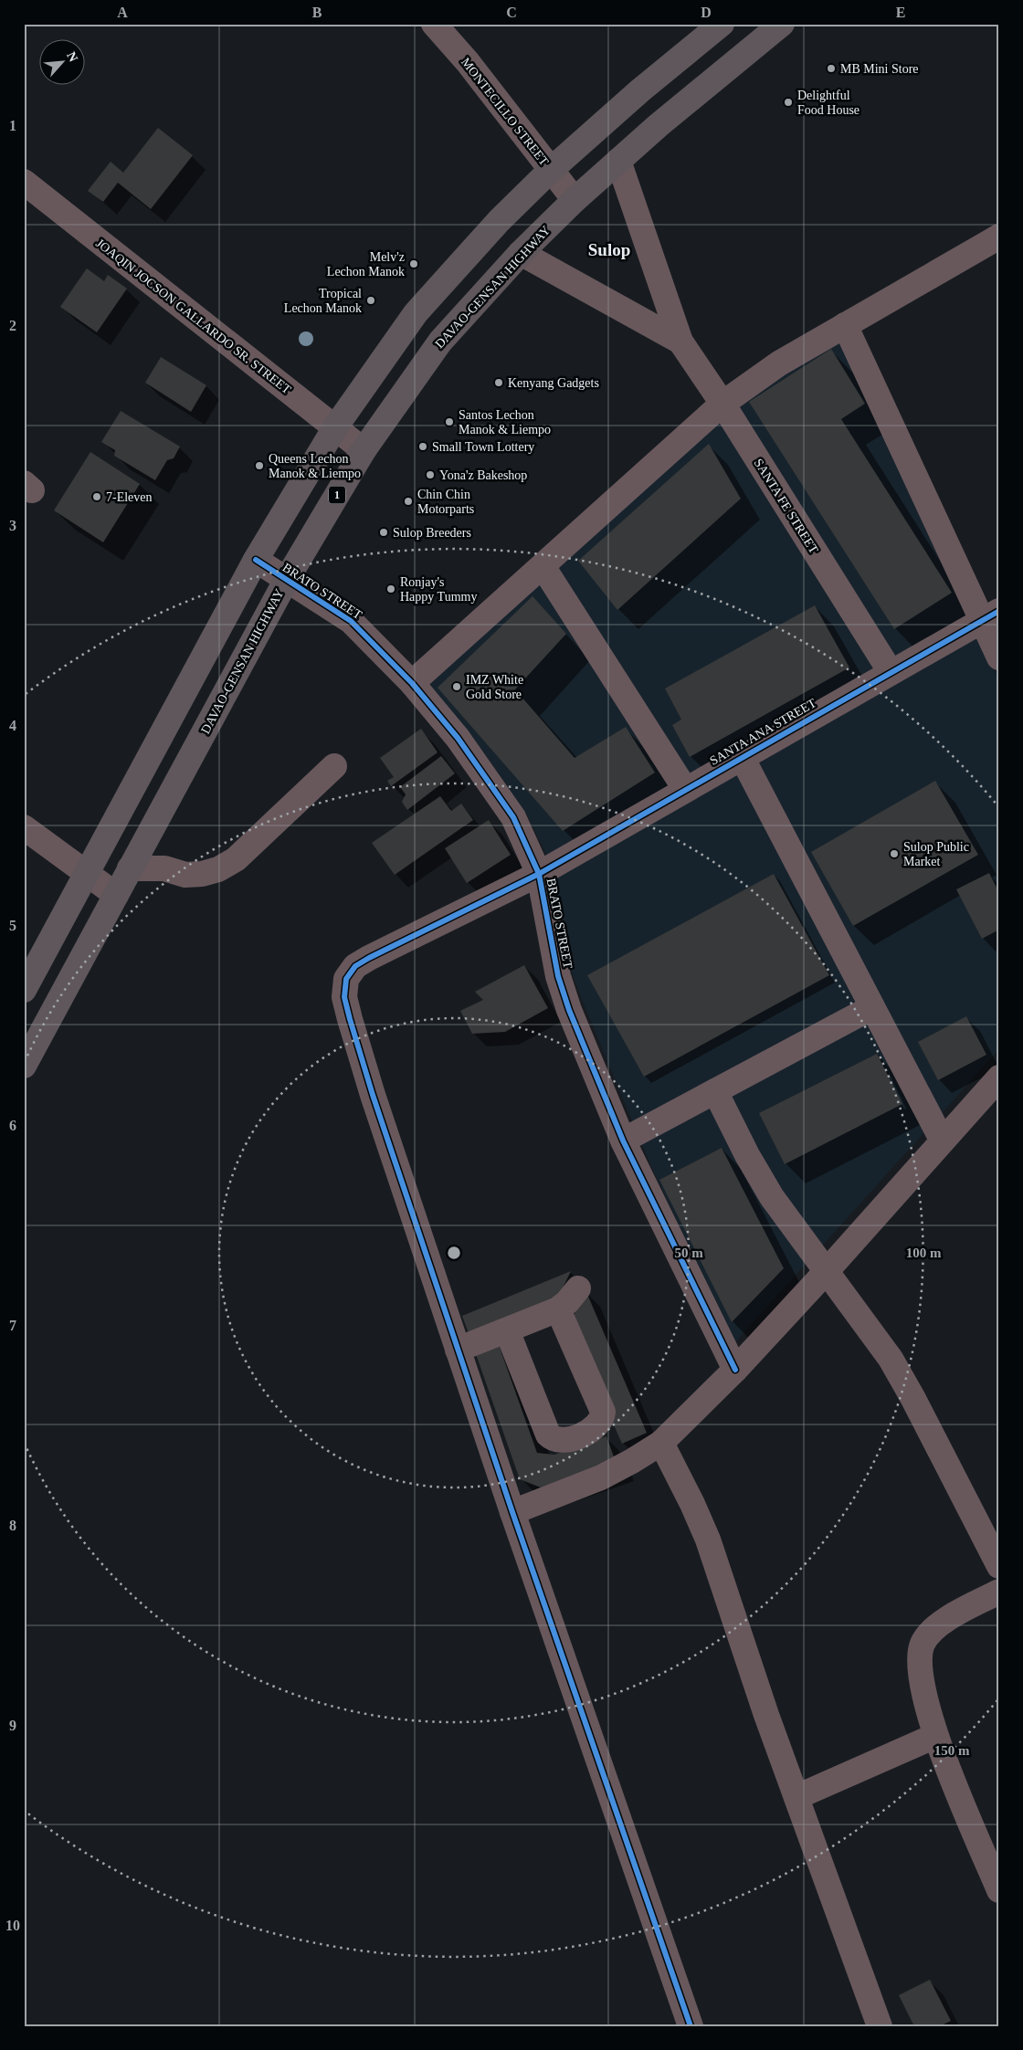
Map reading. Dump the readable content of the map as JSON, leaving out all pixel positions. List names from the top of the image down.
{
  "streets": {
    "highway": ["DAVAO-GENSAN HIGHWAY", "1"],
    "street": [
      "MONTECILLO STREET",
      "JOAQIN JOCSON GALLARDO SR. STREET",
      "SANTA FE STREET",
      "BRATO STREET",
      "SANTA ANA STREET"
    ]
  },
  "crossings": [
    ["MONTECILLO STREET", "DAVAO-GENSAN HIGHWAY"],
    ["DAVAO-GENSAN HIGHWAY", "JOAQIN JOCSON GALLARDO SR. STREET"],
    ["DAVAO-GENSAN HIGHWAY", "SANTA FE STREET"],
    ["DAVAO-GENSAN HIGHWAY", "BRATO STREET"],
    ["SANTA FE STREET", "SANTA ANA STREET"],
    ["BRATO STREET", "SANTA ANA STREET"]
  ],
  "districts": ["Sulop"],
  "places": [
    "MB Mini Store",
    "Delightful Food House",
    "Melv'z Lechon Manok",
    "Tropical Lechon Manok",
    "Kenyang Gadgets",
    "Santos Lechon Manok & Liempo",
    "Small Town Lottery",
    "Queens Lechon Manok & Liempo",
    "Yona'z Bakeshop",
    "7-Eleven",
    "Chin Chin Motorparts",
    "Sulop Breeders",
    "Ronjay's Happy Tummy",
    "IMZ White Gold Store",
    "Sulop Public Market"
  ],
  "north": "top right",
  "grid": {
    "columns": [
      "A",
      "B",
      "C",
      "D",
      "E"
    ],
    "rows": [
      "1",
      "2",
      "3",
      "4",
      "5",
      "6",
      "7",
      "8",
      "9",
      "10"
    ]
  },
  "rings": ["50 m", "100 m", "150 m"]
}
